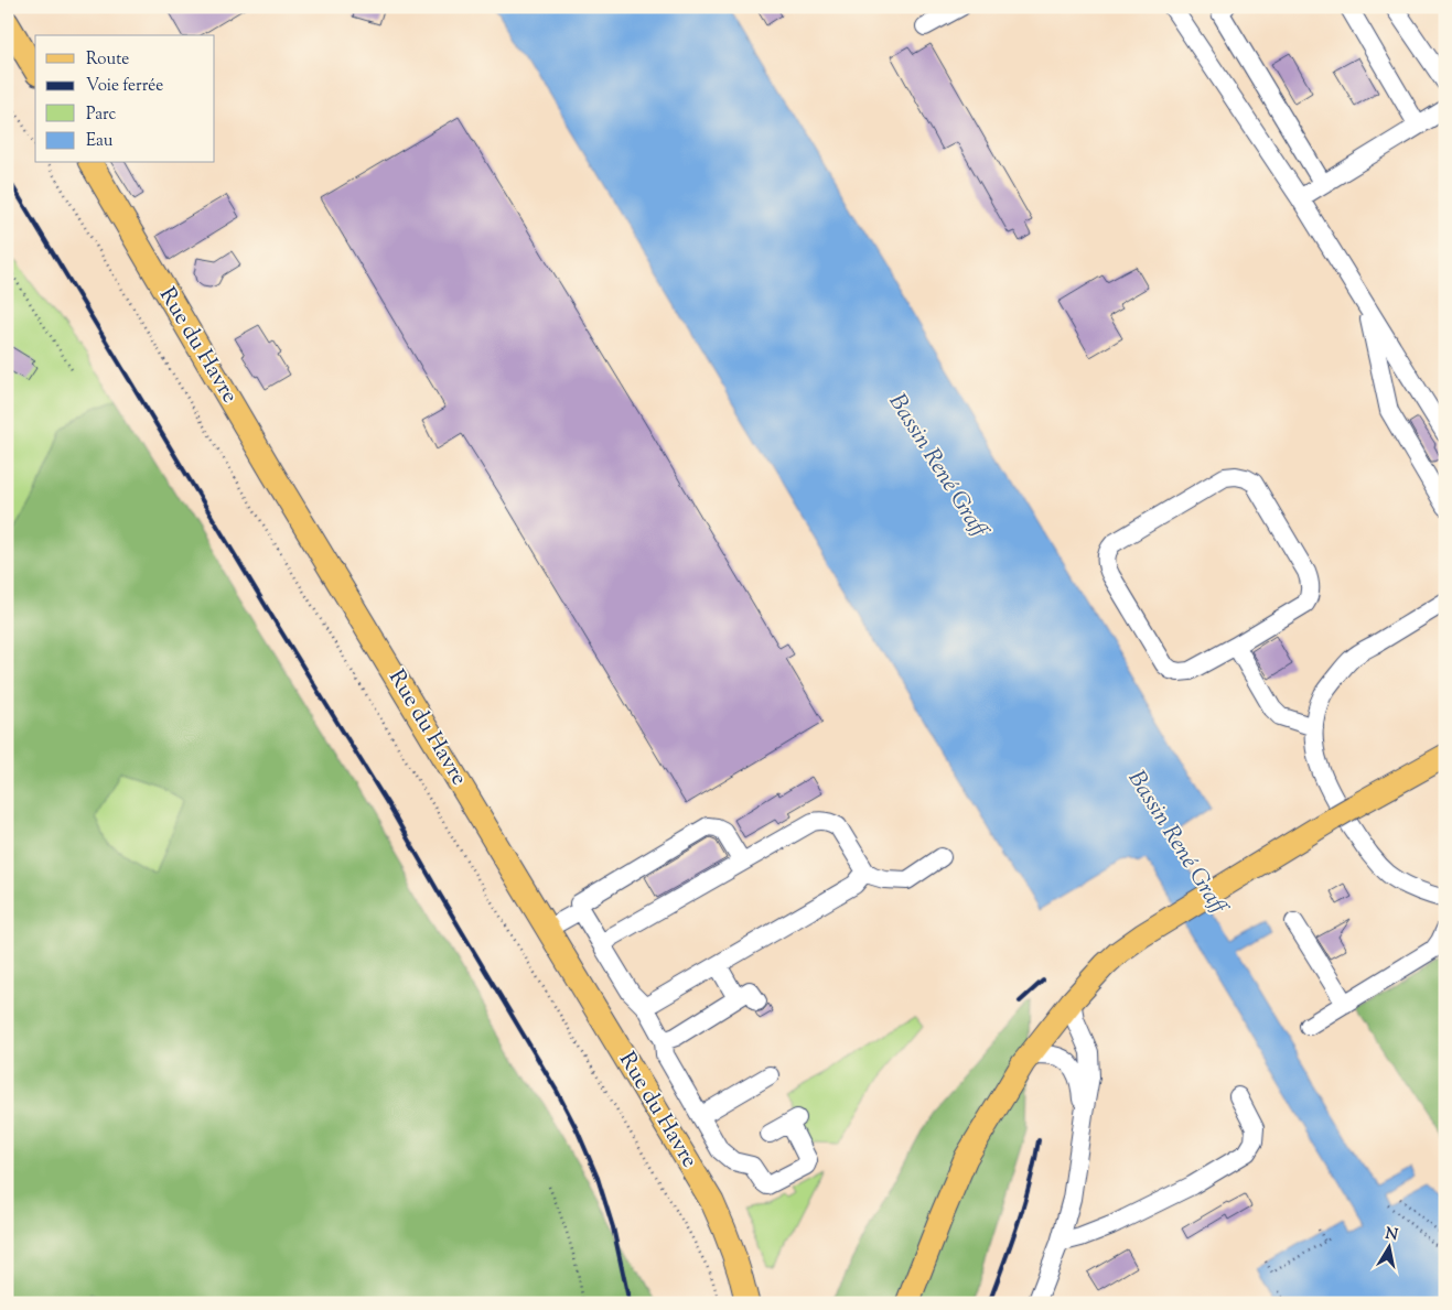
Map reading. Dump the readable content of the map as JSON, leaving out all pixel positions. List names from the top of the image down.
{
  "streets": {
    "main road": ["Rue du Havre"]
  },
  "water": ["Bassin René Graff"],
  "legend": [
    "Route",
    "Voie ferrée",
    "Parc",
    "Eau"
  ],
  "north": "top"
}
